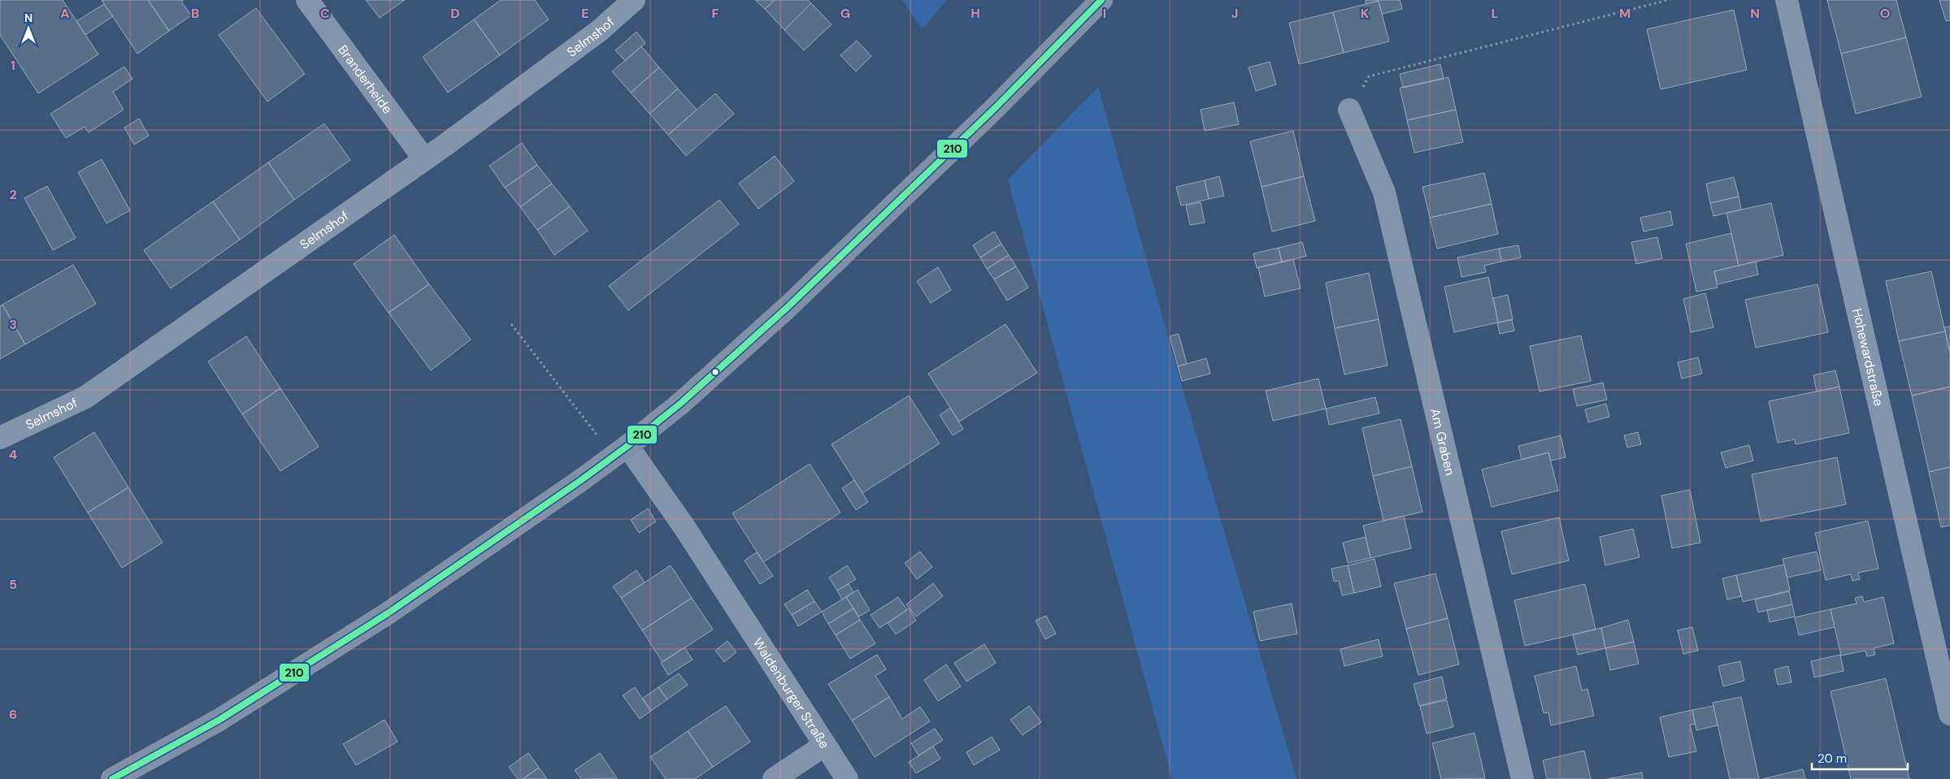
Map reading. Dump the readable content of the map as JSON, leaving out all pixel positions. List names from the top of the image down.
{
  "streets": {
    "street": [
      "Selmshof",
      "Branderheide",
      "Hohewardstraße",
      "Am Graben",
      "Waldenburger Straße"
    ]
  },
  "crossings": [
    ["Selmshof", "Branderheide"]
  ],
  "lines": ["transit line 210"],
  "scale_bar": "20 m",
  "north": "top",
  "grid": {
    "columns": [
      "A",
      "B",
      "C",
      "D",
      "E",
      "F",
      "G",
      "H",
      "I",
      "J",
      "K",
      "L",
      "M",
      "N",
      "O"
    ],
    "rows": [
      "1",
      "2",
      "3",
      "4",
      "5",
      "6"
    ]
  }
}
